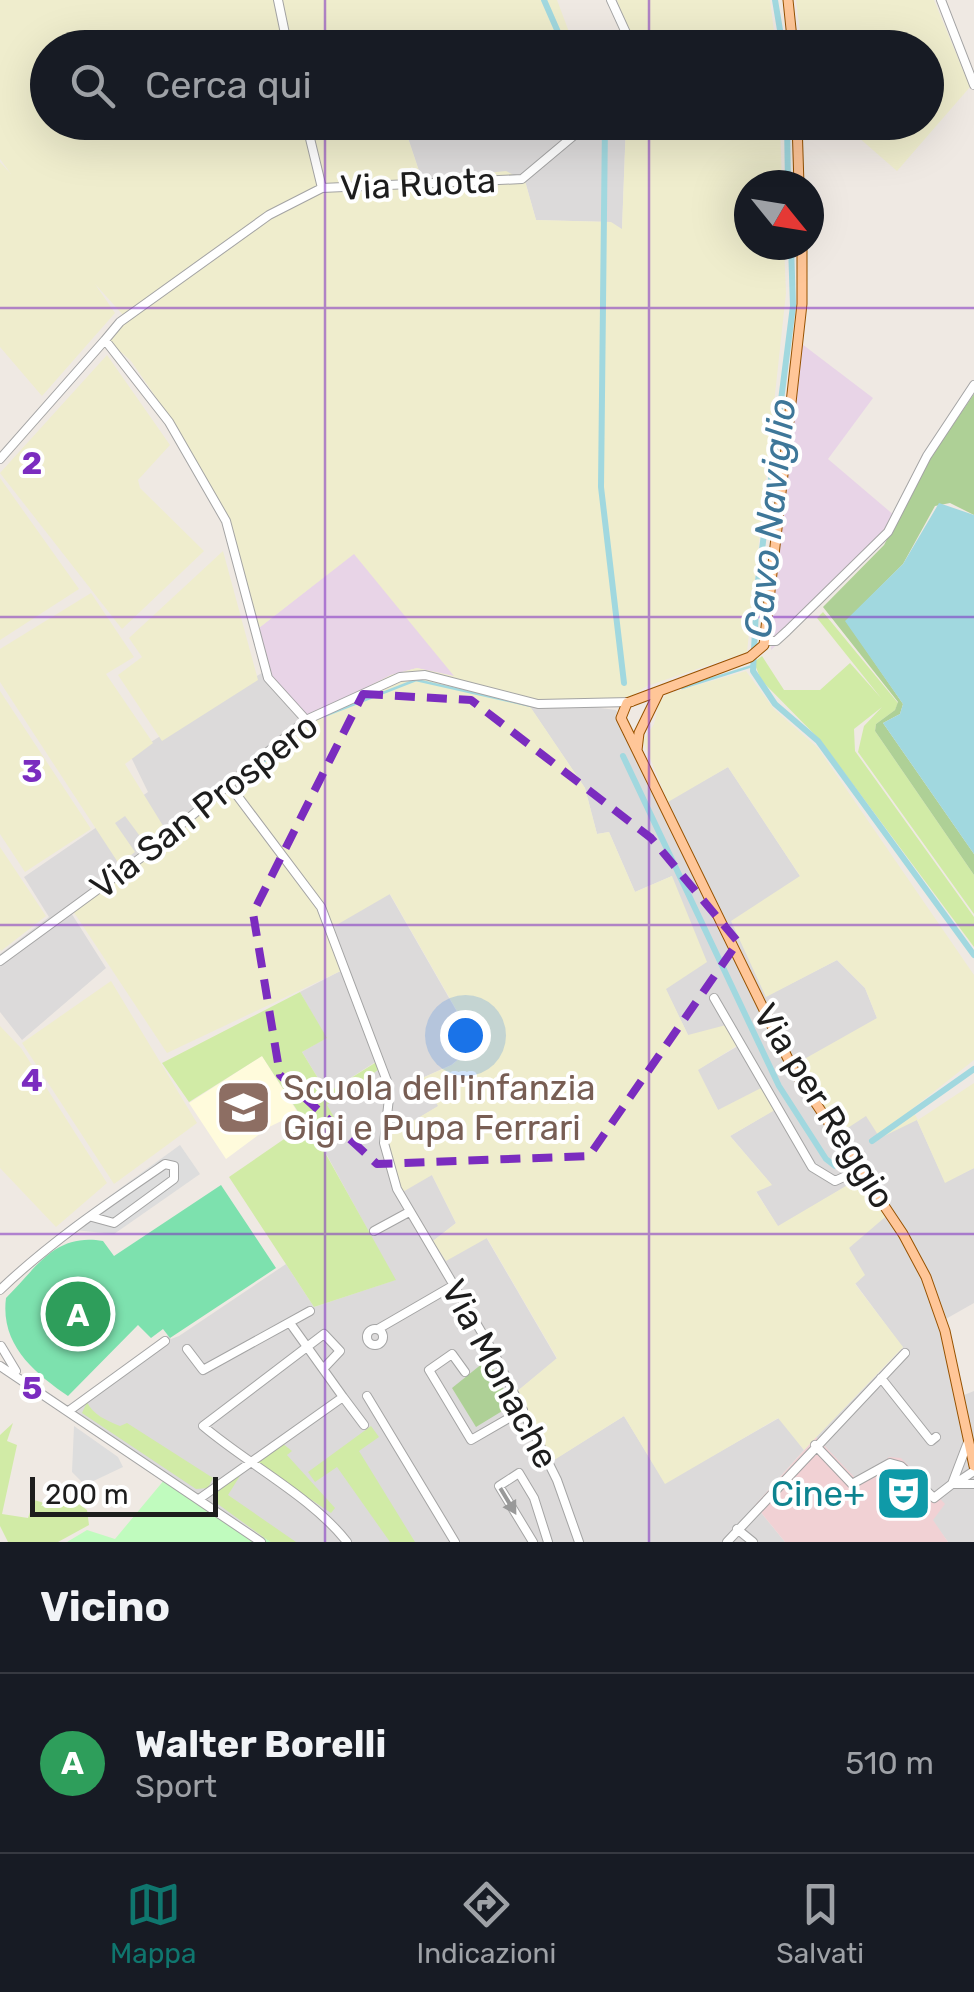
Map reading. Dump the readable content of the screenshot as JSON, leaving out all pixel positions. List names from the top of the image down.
{
  "streets": {
    "main road": ["Via per Reggio"],
    "street": ["Via Ruota", "Via San Prospero", "Via Monache"]
  },
  "crossings": [
    ["Via San Prospero", "Via per Reggio"],
    ["Via San Prospero", "Via Monache"]
  ],
  "water": ["Cavo Naviglio"],
  "places": {
    "school or university": ["Scuola dell'infanzia Gigi e Pupa Ferrari"],
    "theatre": ["Cine+"]
  },
  "scale_bar": "200 m",
  "north": "bottom right",
  "page": {
    "search": "Cerca qui",
    "pins": "A",
    "scale": "200 m",
    "heading": "Vicino",
    "list": [
      {
        "mark": "A",
        "name": "Walter Borelli",
        "note": "Sport",
        "value": "510 m"
      }
    ],
    "nav": ["Mappa", "Indicazioni", "Salvati"]
  },
  "grid": {
    "rows": [
      "2",
      "3",
      "4",
      "5"
    ]
  }
}
